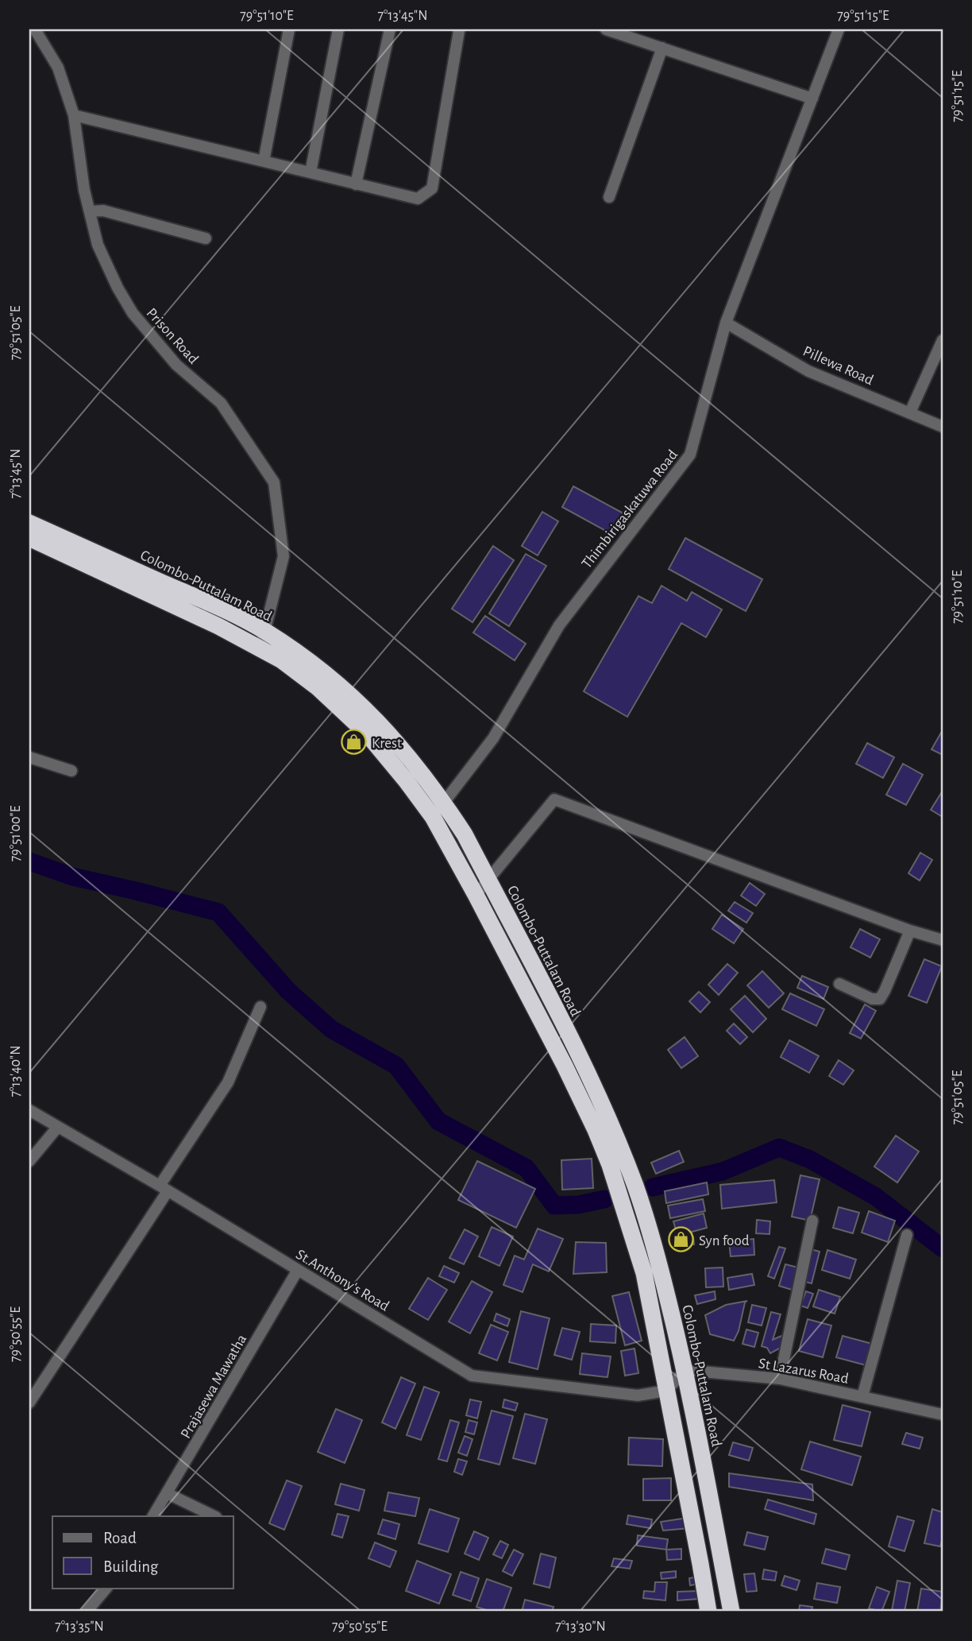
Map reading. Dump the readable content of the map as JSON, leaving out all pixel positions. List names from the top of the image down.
{
  "streets": {
    "highway": ["Colombo-Puttalam Road"],
    "street": [
      "Prison Road",
      "Pillewa Road",
      "Thimbirigaskatuwa Road",
      "St.Anthony's Road",
      "St Lazarus Road",
      "Prajasewa Mawatha"
    ]
  },
  "crossings": [
    ["Prison Road", "Colombo-Puttalam Road"],
    ["Pillewa Road", "Thimbirigaskatuwa Road"],
    ["Thimbirigaskatuwa Road", "Colombo-Puttalam Road"],
    ["Colombo-Puttalam Road", "St.Anthony's Road"],
    ["Colombo-Puttalam Road", "St Lazarus Road"],
    ["St.Anthony's Road", "Prajasewa Mawatha"]
  ],
  "places": {
    "shop": ["Krest", "Syn food"]
  },
  "legend": ["Road", "Building"],
  "coordinates": [
    "79°51'10\"E",
    "7°13'45\"N",
    "79°51'15\"E",
    "79°51'05\"E",
    "79°51'00\"E",
    "7°13'40\"N",
    "79°50'55\"E",
    "7°13'35\"N",
    "7°13'30\"N"
  ]
}
